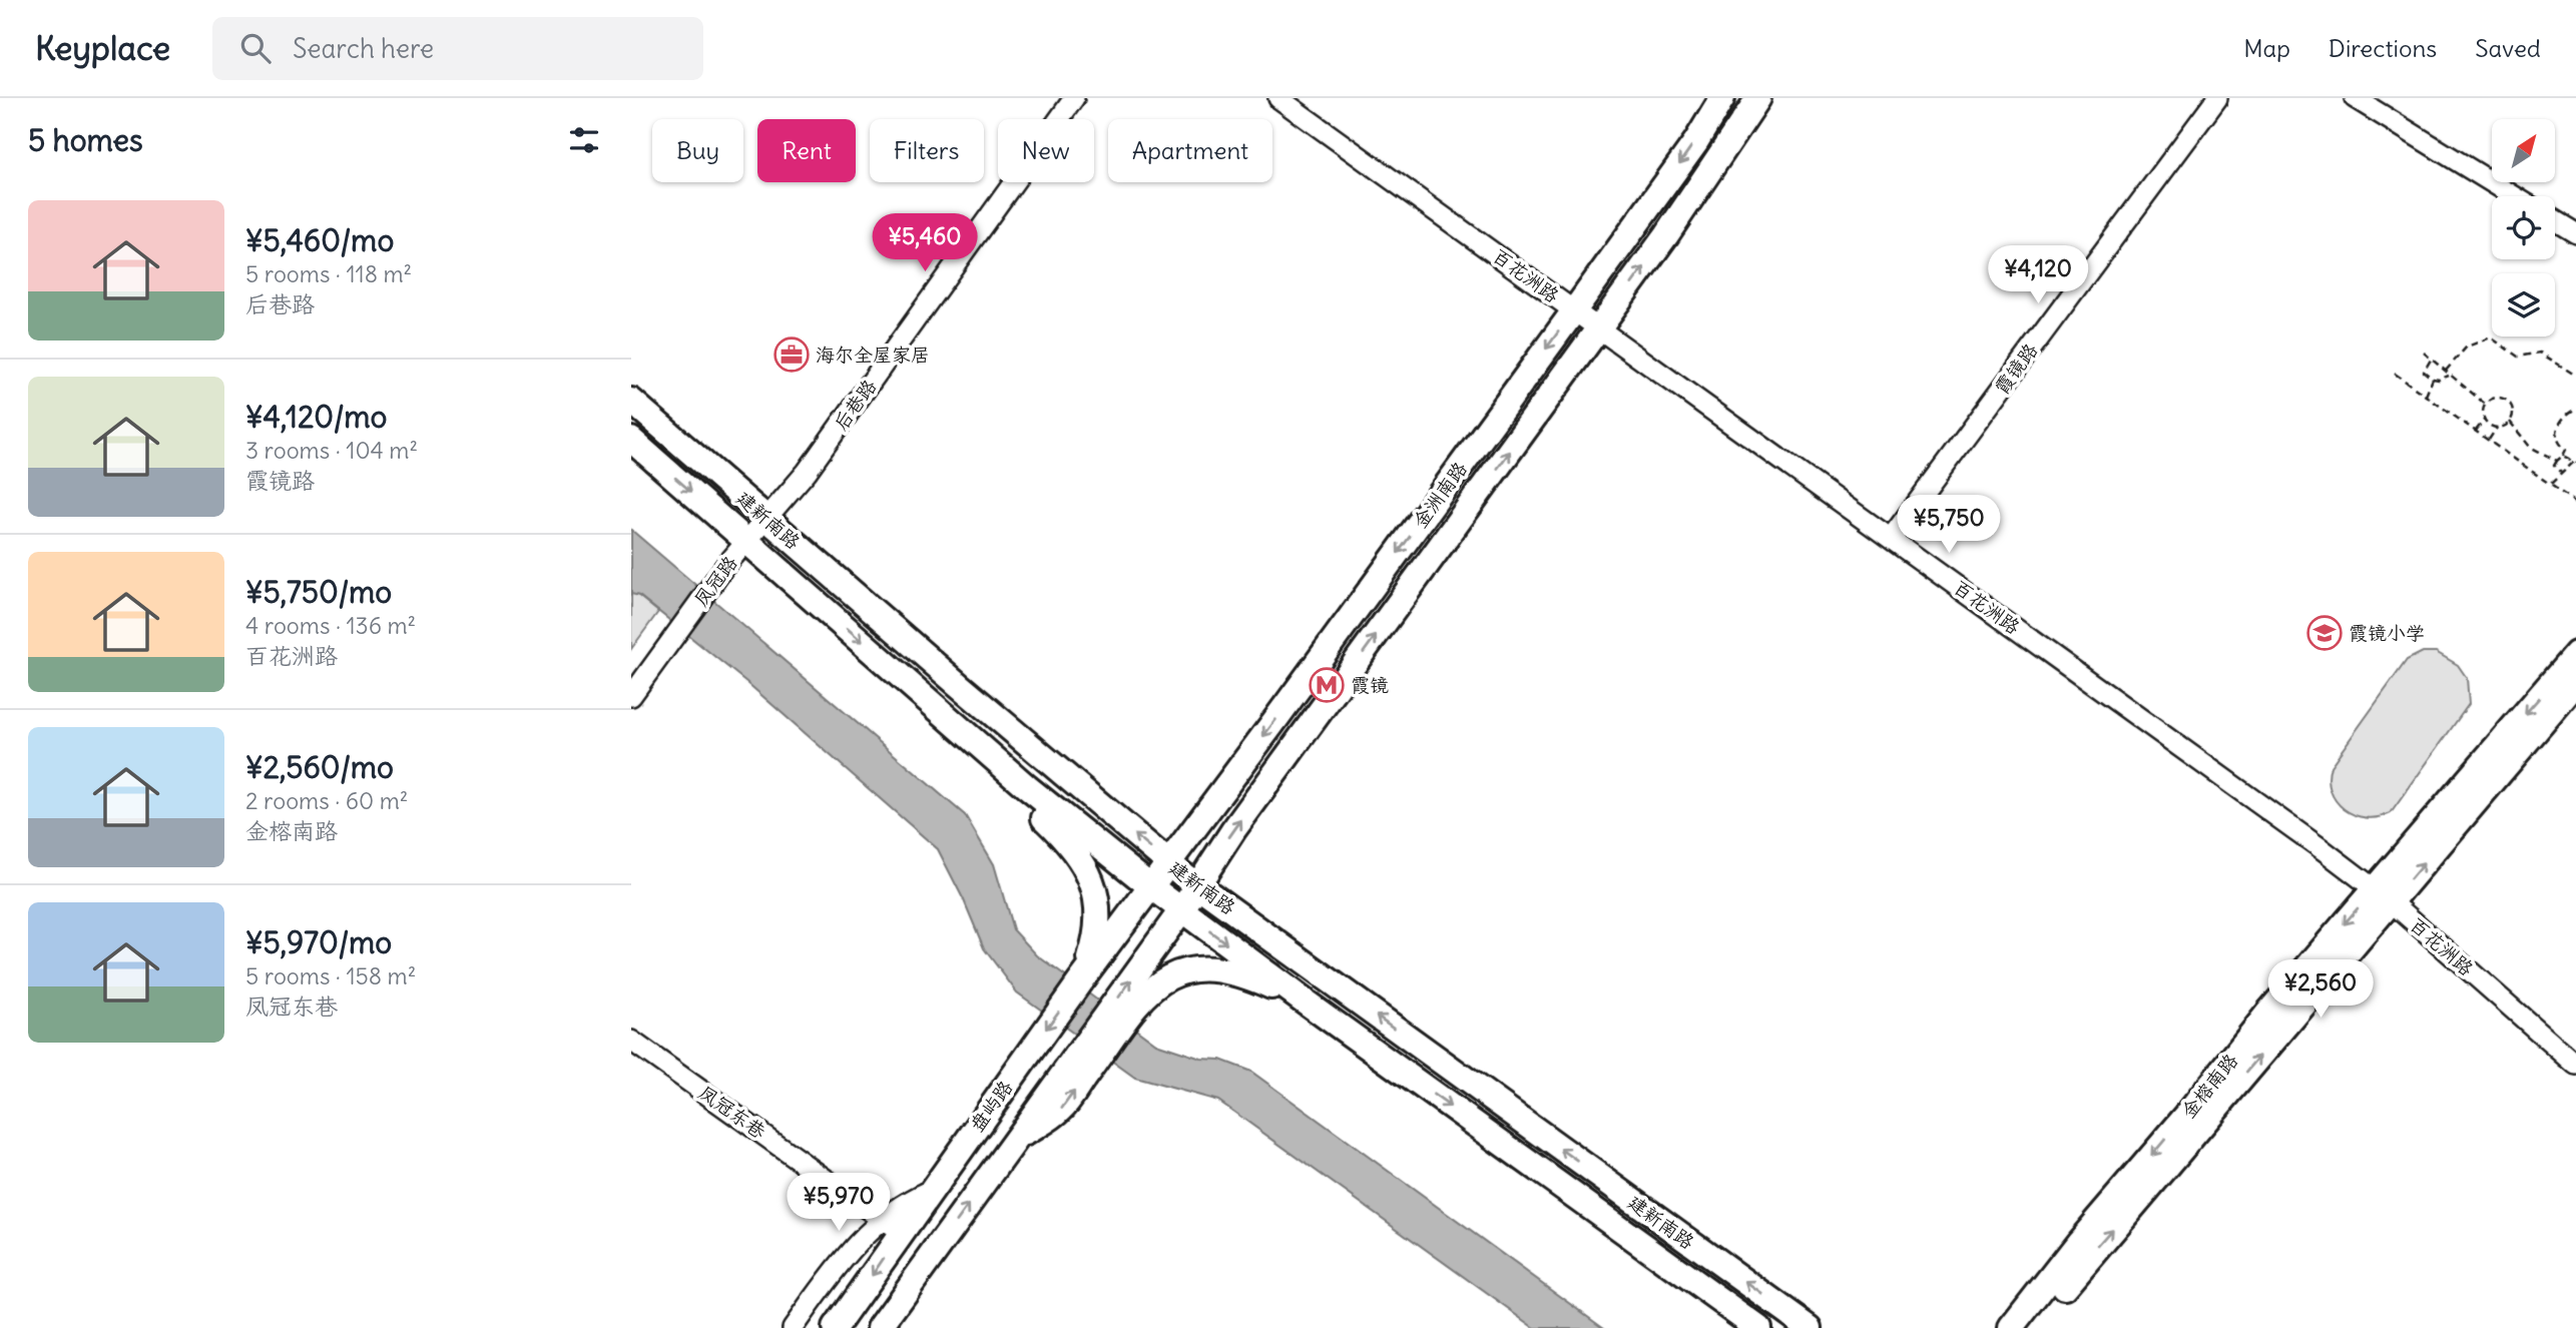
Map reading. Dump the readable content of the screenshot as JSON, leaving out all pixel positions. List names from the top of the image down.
{
  "streets": {
    "main road": [
      "金洲南路",
      "建新南路",
      "金榕南路",
      "盘屿路"
    ],
    "street": [
      "百花洲路",
      "霞镜路",
      "后巷路",
      "凤冠路",
      "凤冠东巷"
    ]
  },
  "crossings": [
    ["百花洲路", "霞镜路"],
    ["百花洲路", "金洲南路"],
    ["百花洲路", "金榕南路"],
    ["后巷路", "凤冠路"],
    ["金洲南路", "建新南路"],
    ["金洲南路", "盘屿路"],
    ["建新南路", "凤冠路"],
    ["建新南路", "盘屿路"],
    ["盘屿路", "凤冠东巷"]
  ],
  "places": {
    "office": ["海尔全屋家居"],
    "school or university": ["霞镜小学"],
    "metro station": ["霞镜"]
  },
  "north": "top right",
  "page": {
    "header": "Keyplace",
    "search": "Search here",
    "nav": ["Map", "Directions", "Saved"],
    "heading": "5 homes",
    "chip": [
      "Buy",
      "Rent",
      "Filters",
      "New",
      "Apartment"
    ],
    "list": [
      {
        "name": "¥5,460/mo",
        "note": "5 rooms · 118 m² · 后巷路"
      },
      {
        "name": "¥4,120/mo",
        "note": "3 rooms · 104 m² · 霞镜路"
      },
      {
        "name": "¥5,750/mo",
        "note": "4 rooms · 136 m² · 百花洲路"
      },
      {
        "name": "¥2,560/mo",
        "note": "2 rooms · 60 m² · 金榕南路"
      },
      {
        "name": "¥5,970/mo",
        "note": "5 rooms · 158 m² · 凤冠东巷"
      }
    ],
    "price": [
      "¥5,460",
      "¥4,120",
      "¥5,750",
      "¥2,560",
      "¥5,970"
    ]
  }
}
